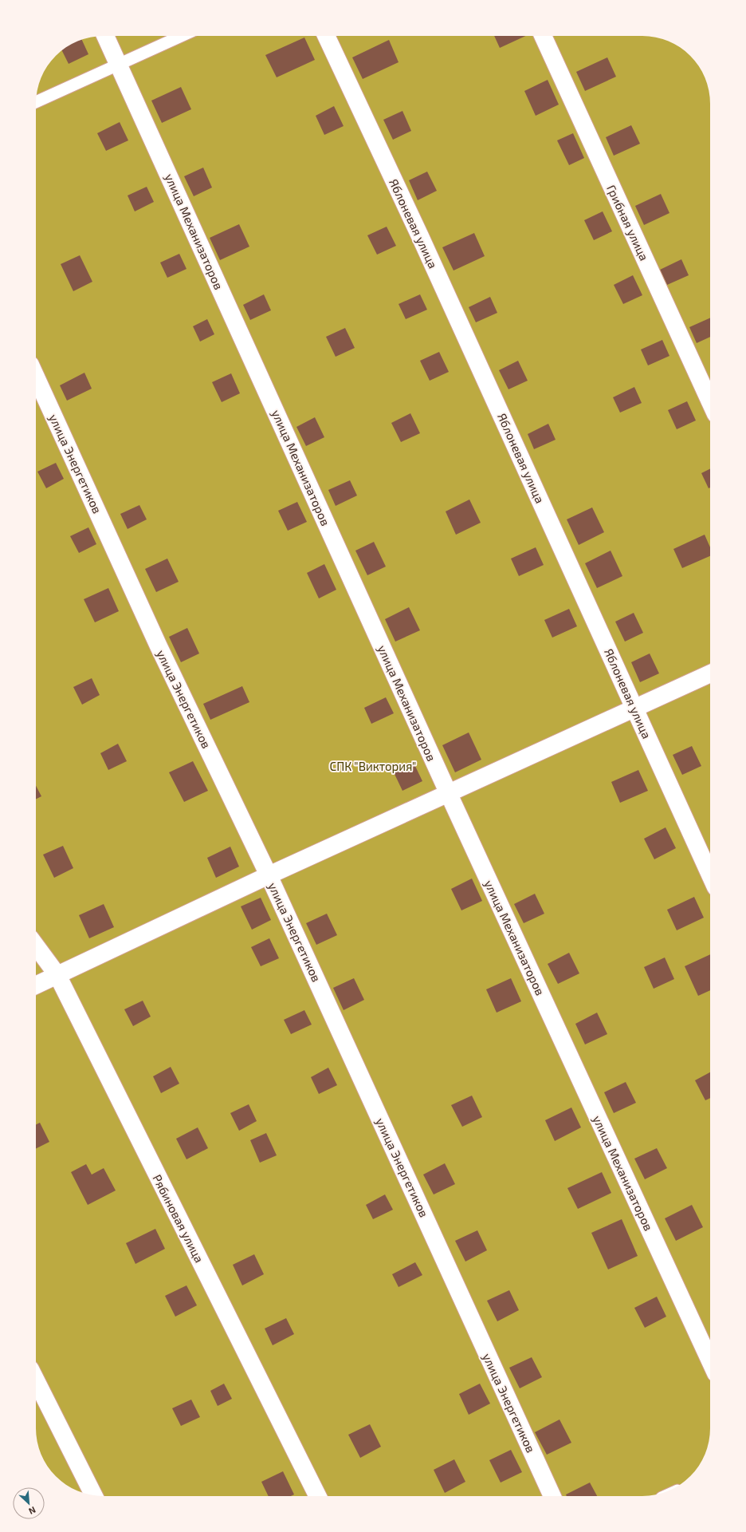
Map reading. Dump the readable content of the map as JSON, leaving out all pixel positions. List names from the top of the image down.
{
  "streets": {
    "street": [
      "Грибная улица",
      "Яблоневая улица",
      "улица Механизаторов",
      "улица Энергетиков",
      "Рябиновая улица"
    ]
  },
  "parks": ["СПК \"Виктория\""],
  "north": "bottom right"
}
